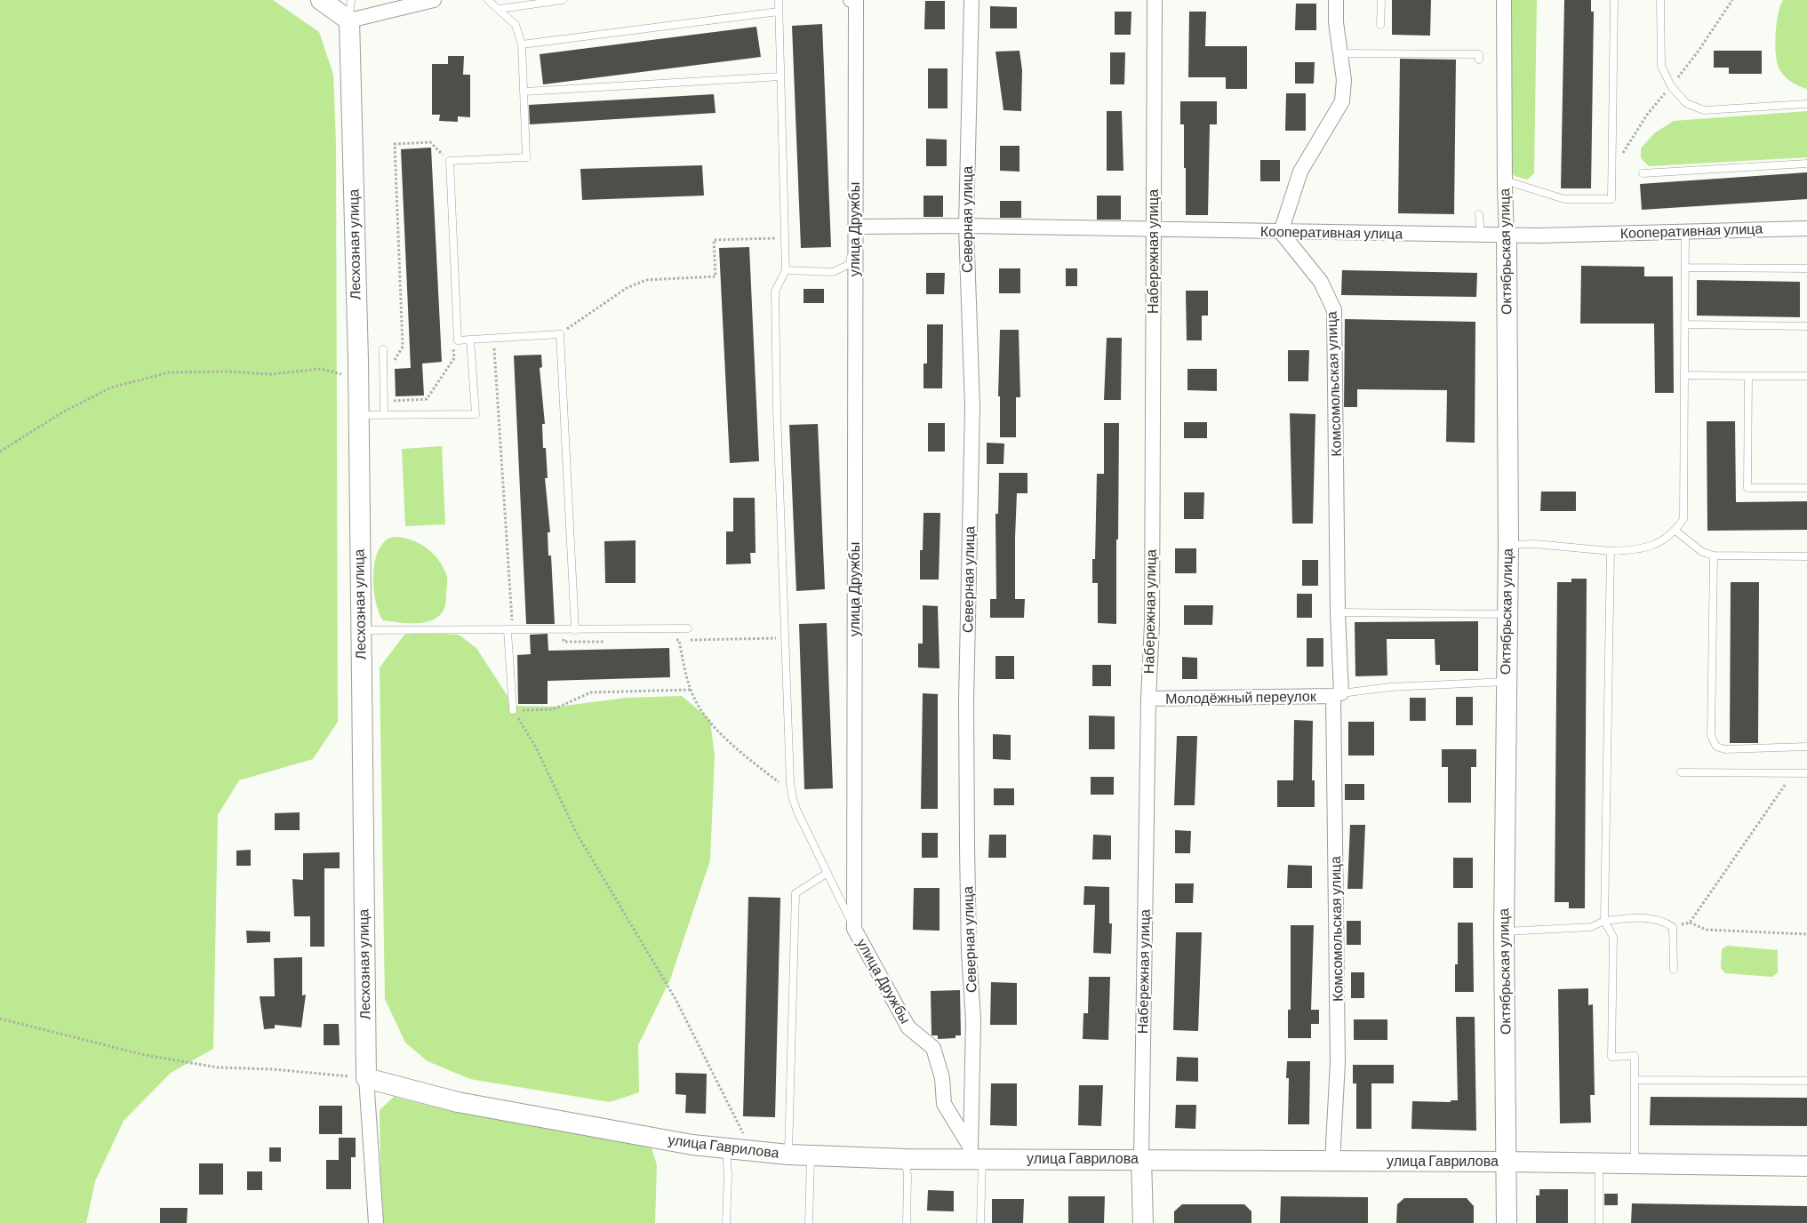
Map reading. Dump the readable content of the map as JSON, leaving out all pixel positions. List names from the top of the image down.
{
  "streets": {
    "street": [
      "Северная улица",
      "улица Дружбы",
      "Кооперативная улица",
      "Лесхозная улица",
      "Набережная улица",
      "Октябрьская улица",
      "Комсомольская улица",
      "Молодёжный переулок",
      "улица Гаврилова"
    ]
  },
  "crossings": [
    ["Северная улица", "улица Дружбы"],
    ["Северная улица", "Кооперативная улица"],
    ["Северная улица", "улица Гаврилова"],
    ["улица Дружбы", "Кооперативная улица"],
    ["улица Дружбы", "улица Гаврилова"],
    ["Кооперативная улица", "Набережная улица"],
    ["Кооперативная улица", "Октябрьская улица"],
    ["Кооперативная улица", "Комсомольская улица"],
    ["Лесхозная улица", "улица Гаврилова"],
    ["Набережная улица", "Молодёжный переулок"],
    ["Набережная улица", "улица Гаврилова"],
    ["Октябрьская улица", "улица Гаврилова"],
    ["Комсомольская улица", "Молодёжный переулок"],
    ["Комсомольская улица", "улица Гаврилова"]
  ]
}
